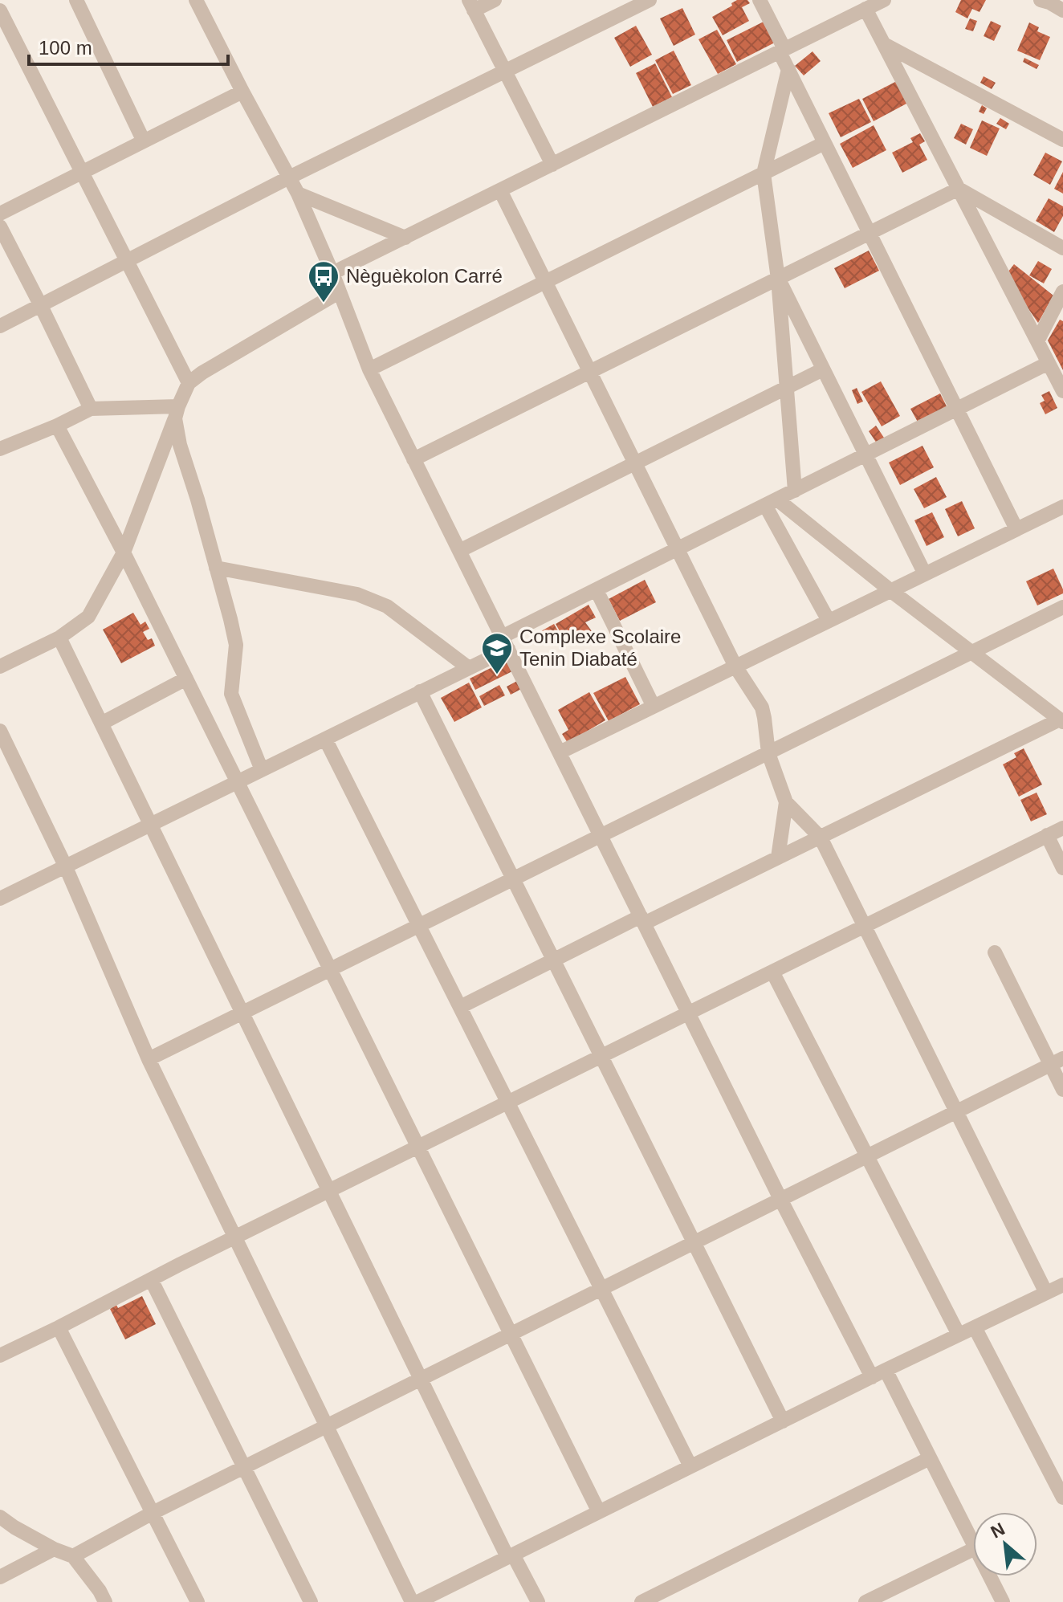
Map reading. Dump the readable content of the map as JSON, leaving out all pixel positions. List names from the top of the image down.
{
  "places": {
    "bus stop": ["Nèguèkolon Carré"],
    "school or university": ["Complexe Scolaire Tenin Diabaté"]
  },
  "scale_bar": "100 m",
  "north": "top left"
}
